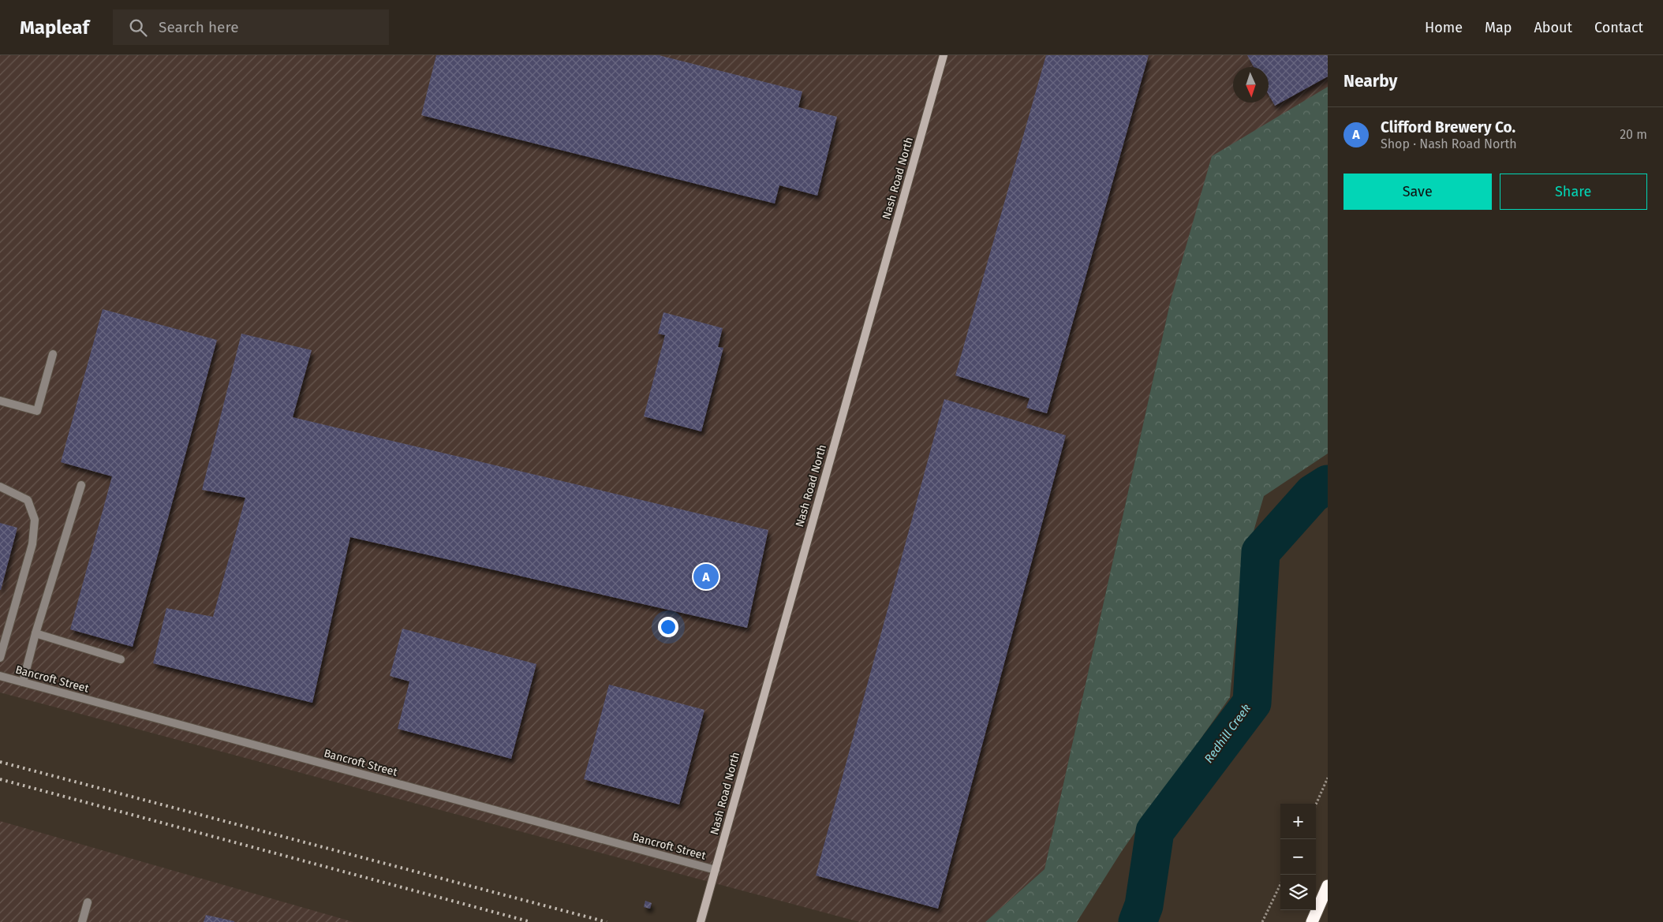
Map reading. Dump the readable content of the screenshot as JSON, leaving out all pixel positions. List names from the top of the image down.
{
  "streets": {
    "main road": ["Nash Road North"],
    "street": ["Bancroft Street"]
  },
  "crossings": [
    ["Nash Road North", "Bancroft Street"]
  ],
  "water": ["Redhill Creek"],
  "north": "bottom",
  "page": {
    "header": "Mapleaf",
    "search": "Search here",
    "nav": [
      "Home",
      "Map",
      "About",
      "Contact"
    ],
    "heading": "Nearby",
    "list": [
      {
        "mark": "A",
        "name": "Clifford Brewery Co.",
        "note": "Shop · Nash Road North",
        "value": "20 m"
      }
    ],
    "buttons": ["Save", "Share"],
    "pins": "A",
    "map_buttons": ["+", "−"]
  }
}
